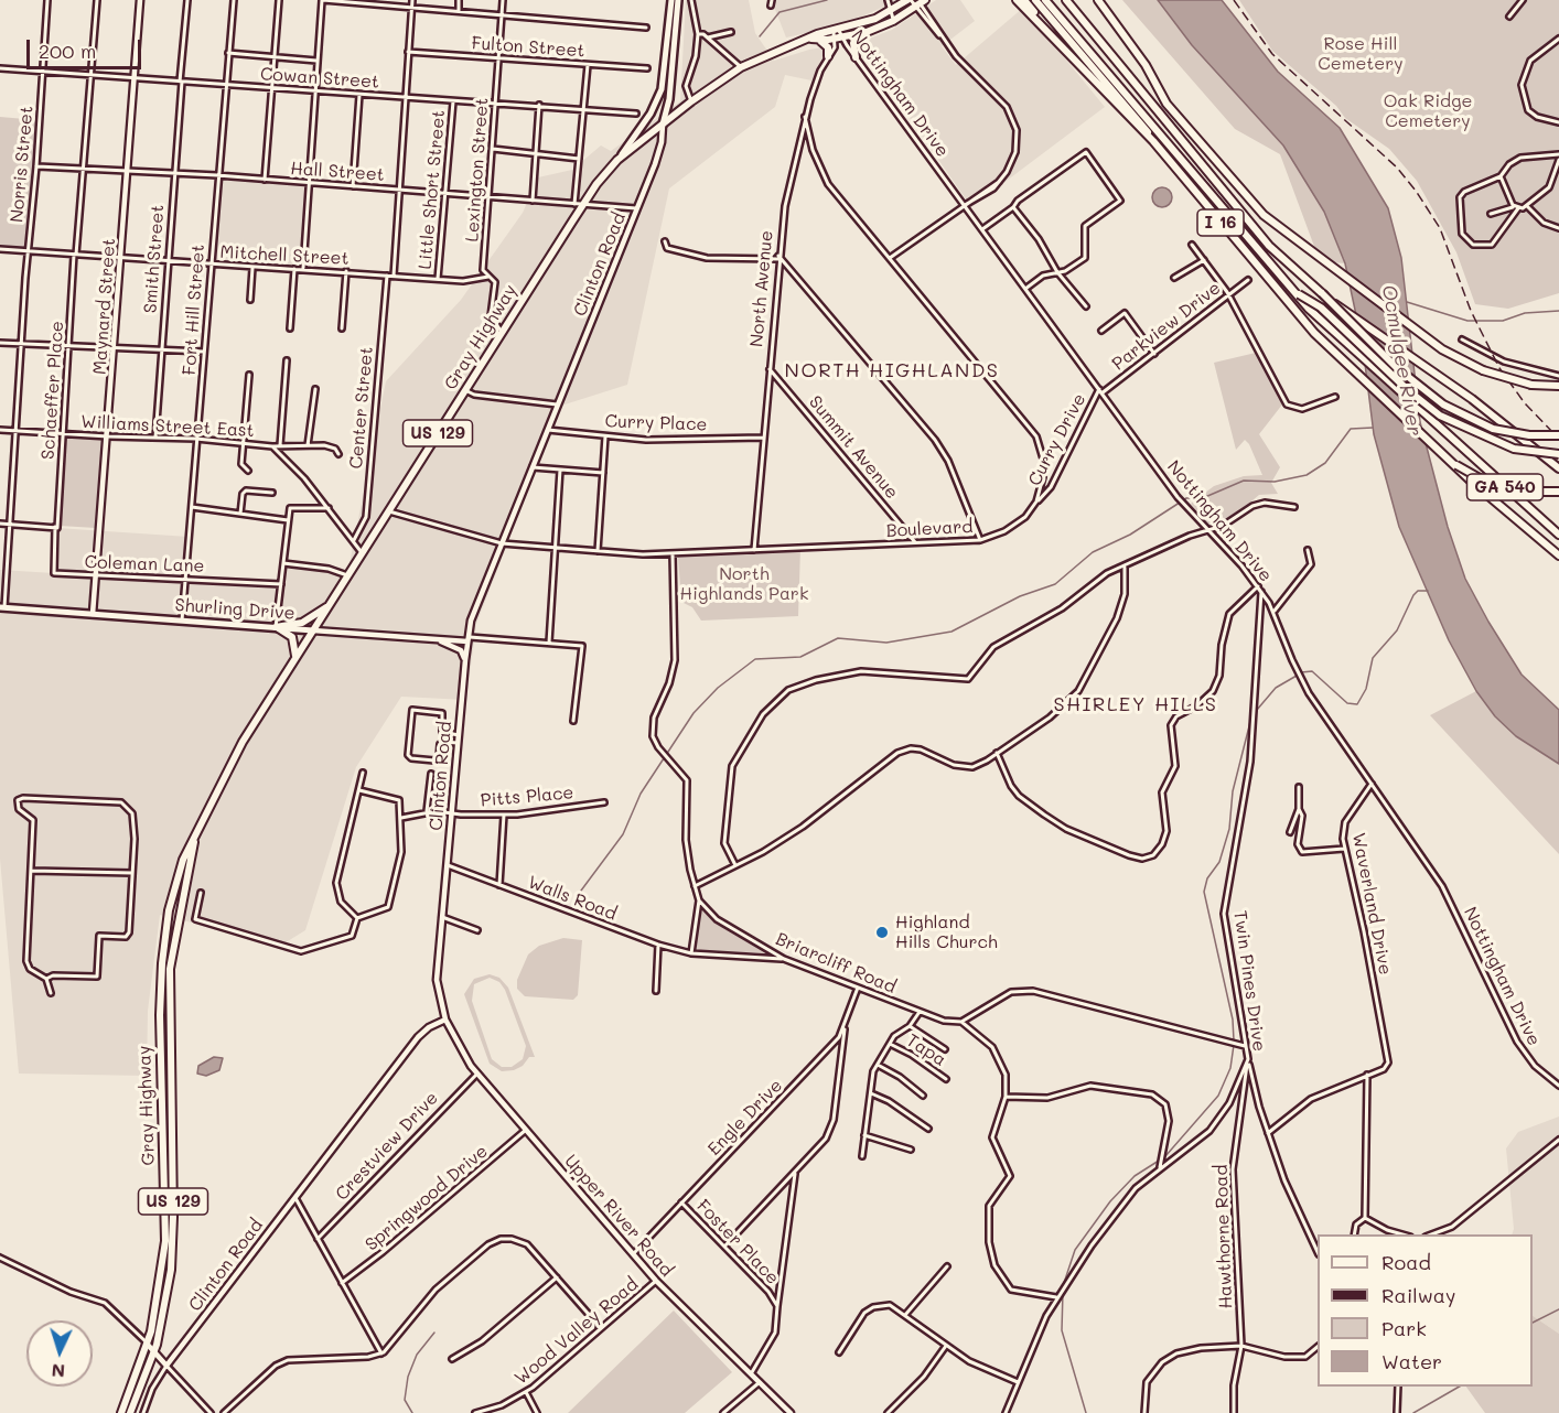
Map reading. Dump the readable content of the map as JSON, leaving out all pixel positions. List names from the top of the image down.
{
  "streets": {
    "highway": [
      "I 16",
      "Gray Highway",
      "US 129",
      "GA 540"
    ],
    "main road": ["Shurling Drive"],
    "street": [
      "Fulton Street",
      "Cowan Street",
      "Nottingham Drive",
      "Norris Street",
      "Lexington Street",
      "Hall Street",
      "Little Short Street",
      "Mitchell Street",
      "Smith Street",
      "Clinton Road",
      "North Avenue",
      "Maynard Street",
      "Fort Hill Street",
      "Parkview Drive",
      "Schaeffer Place",
      "Center Street",
      "Curry Place",
      "Williams Street East",
      "Curry Drive",
      "Summit Avenue",
      "Boulevard",
      "Coleman Lane",
      "Pitts Place",
      "Walls Road",
      "Waverland Drive",
      "Briarcliff Road",
      "Twin Pines Drive",
      "Tapa",
      "Engle Drive",
      "Crestview Drive",
      "Springwood Drive",
      "Upper River Road",
      "Hawthorne Road",
      "Foster Place",
      "Wood Valley Road"
    ]
  },
  "crossings": [
    ["Fulton Street", "Lexington Street"],
    ["Cowan Street", "Norris Street"],
    ["Cowan Street", "Lexington Street"],
    ["Cowan Street", "Little Short Street"],
    ["Cowan Street", "Smith Street"],
    ["Cowan Street", "Maynard Street"],
    ["Cowan Street", "Fort Hill Street"],
    ["Cowan Street", "Schaeffer Place"],
    ["Nottingham Drive", "North Avenue"],
    ["Nottingham Drive", "Parkview Drive"],
    ["Nottingham Drive", "US 129"],
    ["Nottingham Drive", "Curry Drive"],
    ["Nottingham Drive", "Waverland Drive"],
    ["Nottingham Drive", "Twin Pines Drive"],
    ["Norris Street", "Hall Street"],
    ["Norris Street", "Mitchell Street"],
    ["Norris Street", "Williams Street East"],
    ["Norris Street", "Shurling Drive"],
    ["Lexington Street", "Hall Street"],
    ["Lexington Street", "Mitchell Street"],
    ["Lexington Street", "Gray Highway"],
    ["Hall Street", "Little Short Street"],
    ["Hall Street", "Smith Street"],
    ["Hall Street", "Clinton Road"],
    ["Hall Street", "Maynard Street"],
    ["Hall Street", "Fort Hill Street"],
    ["Hall Street", "Gray Highway"],
    ["Hall Street", "Schaeffer Place"],
    ["Little Short Street", "Mitchell Street"],
    ["I 16", "GA 540"],
    ["Mitchell Street", "Smith Street"],
    ["Mitchell Street", "Maynard Street"],
    ["Mitchell Street", "Fort Hill Street"],
    ["Mitchell Street", "Schaeffer Place"],
    ["Mitchell Street", "Center Street"],
    ["Smith Street", "Williams Street East"],
    ["Clinton Road", "Gray Highway"],
    ["Clinton Road", "Curry Place"],
    ["Clinton Road", "Boulevard"],
    ["Clinton Road", "Shurling Drive"],
    ["Clinton Road", "Pitts Place"],
    ["Clinton Road", "Walls Road"],
    ["Clinton Road", "Upper River Road"],
    ["North Avenue", "Curry Place"],
    ["North Avenue", "US 129"],
    ["North Avenue", "Summit Avenue"],
    ["North Avenue", "Boulevard"],
    ["Maynard Street", "Williams Street East"],
    ["Maynard Street", "Coleman Lane"],
    ["Maynard Street", "Shurling Drive"],
    ["Fort Hill Street", "Williams Street East"],
    ["Fort Hill Street", "Coleman Lane"],
    ["Fort Hill Street", "Shurling Drive"],
    ["Parkview Drive", "Curry Drive"],
    ["Gray Highway", "Williams Street East"],
    ["Gray Highway", "US 129"],
    ["Gray Highway", "Boulevard"],
    ["Gray Highway", "Shurling Drive"],
    ["Schaeffer Place", "Williams Street East"],
    ["Schaeffer Place", "Coleman Lane"],
    ["Center Street", "Williams Street East"],
    ["Curry Drive", "Boulevard"],
    ["Summit Avenue", "Boulevard"],
    ["Boulevard", "Briarcliff Road"],
    ["Walls Road", "Briarcliff Road"],
    ["Briarcliff Road", "Engle Drive"],
    ["Twin Pines Drive", "Hawthorne Road"],
    ["Engle Drive", "Upper River Road"],
    ["Engle Drive", "Foster Place"],
    ["Crestview Drive", "Upper River Road"],
    ["Springwood Drive", "Upper River Road"],
    ["Upper River Road", "Foster Place"],
    ["Upper River Road", "Wood Valley Road"]
  ],
  "districts": ["NORTH HIGHLANDS", "SHIRLEY HILLS"],
  "water": ["Ocmulgee River"],
  "parks": ["Rose Hill Cemetery", "Oak Ridge Cemetery", "North Highlands Park"],
  "places": ["Highland Hills Church"],
  "legend": [
    "Road",
    "Railway",
    "Park",
    "Water"
  ],
  "scale_bar": "200 m",
  "north": "bottom"
}
